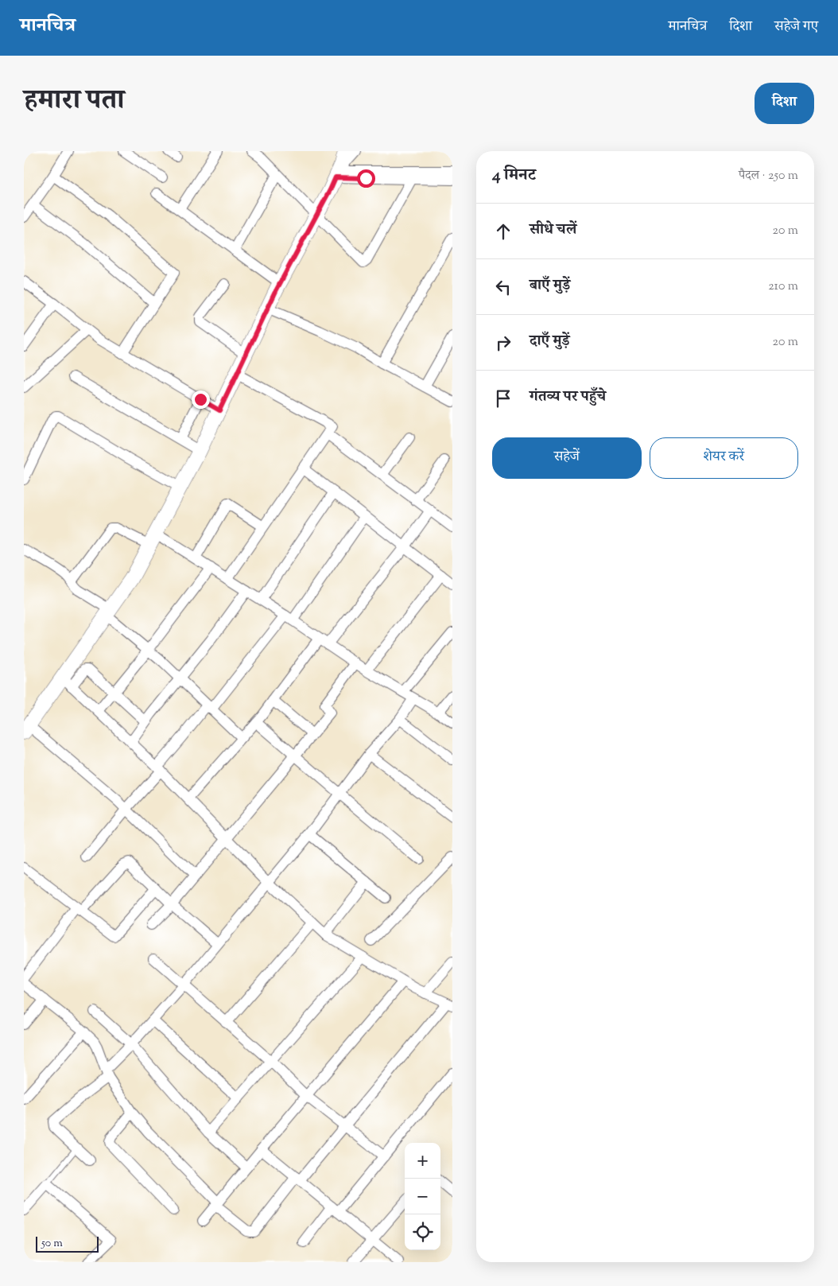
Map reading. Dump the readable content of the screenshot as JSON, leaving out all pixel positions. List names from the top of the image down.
{
  "scale_bar": "50 m",
  "page": {
    "header": "मानचित्र",
    "nav": ["मानचित्र", "दिशा", "सहेजे गए"],
    "title": "हमारा पता",
    "buttons": [
      "दिशा",
      ["सहेजें", "शेयर करें"]
    ],
    "heading": ["4 मिनट", "पैदल · 250 m"],
    "list": [
      ["सीधे चलें", "20 m"],
      ["बाएँ मुड़ें", "210 m"],
      ["दाएँ मुड़ें", "20 m"],
      "गंतव्य पर पहुँचे"
    ],
    "map_buttons": ["+", "−"],
    "scale": "50 m"
  }
}
